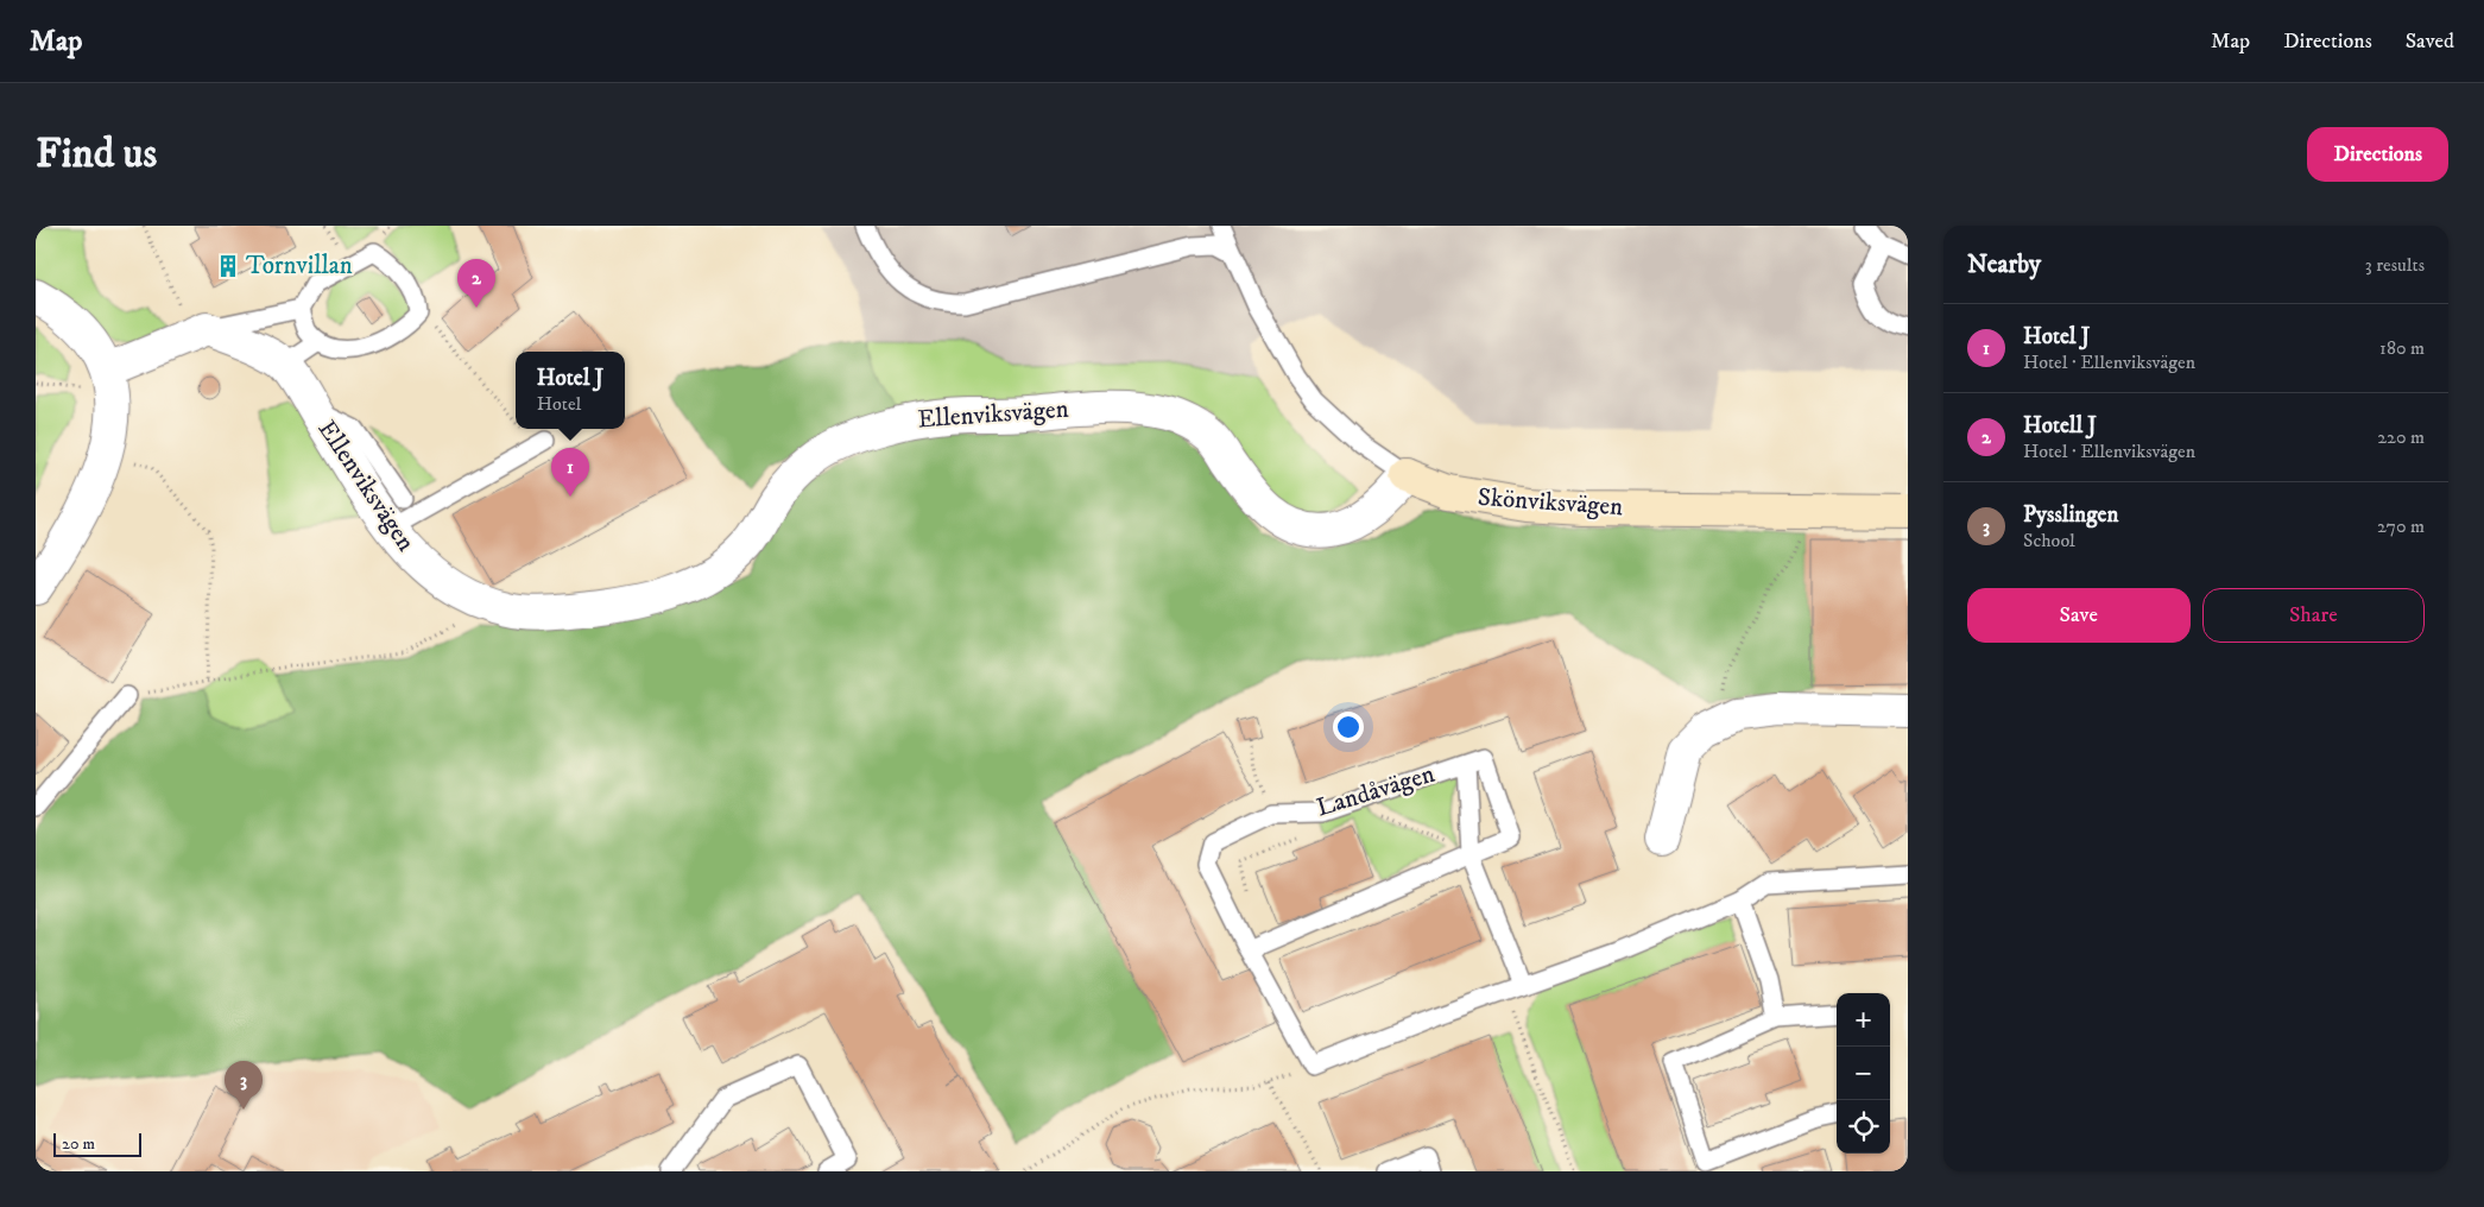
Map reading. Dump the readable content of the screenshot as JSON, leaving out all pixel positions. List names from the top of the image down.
{
  "streets": {
    "street": ["Ellenviksvägen", "Skönviksvägen"],
    "lane": ["Landåvägen"]
  },
  "crossings": [
    ["Ellenviksvägen", "Skönviksvägen"]
  ],
  "places": {
    "building": ["Tornvillan"]
  },
  "scale_bar": "20 m",
  "page": {
    "header": "Map",
    "nav": ["Map", "Directions", "Saved"],
    "buttons": [
      "Directions",
      ["Save", "Share"]
    ],
    "title": "Find us",
    "heading": ["Nearby", "3 results"],
    "pins": ["2", "1", "3"],
    "list": [
      {
        "mark": "1",
        "name": "Hotel J",
        "note": "Hotel · Ellenviksvägen",
        "value": "180 m"
      },
      {
        "mark": "2",
        "name": "Hotell J",
        "note": "Hotel · Ellenviksvägen",
        "value": "220 m"
      },
      {
        "mark": "3",
        "name": "Pysslingen",
        "note": "School",
        "value": "270 m"
      }
    ],
    "popup": ["Hotel J", "Hotel"],
    "map_buttons": ["+", "−"],
    "scale": "20 m"
  }
}
